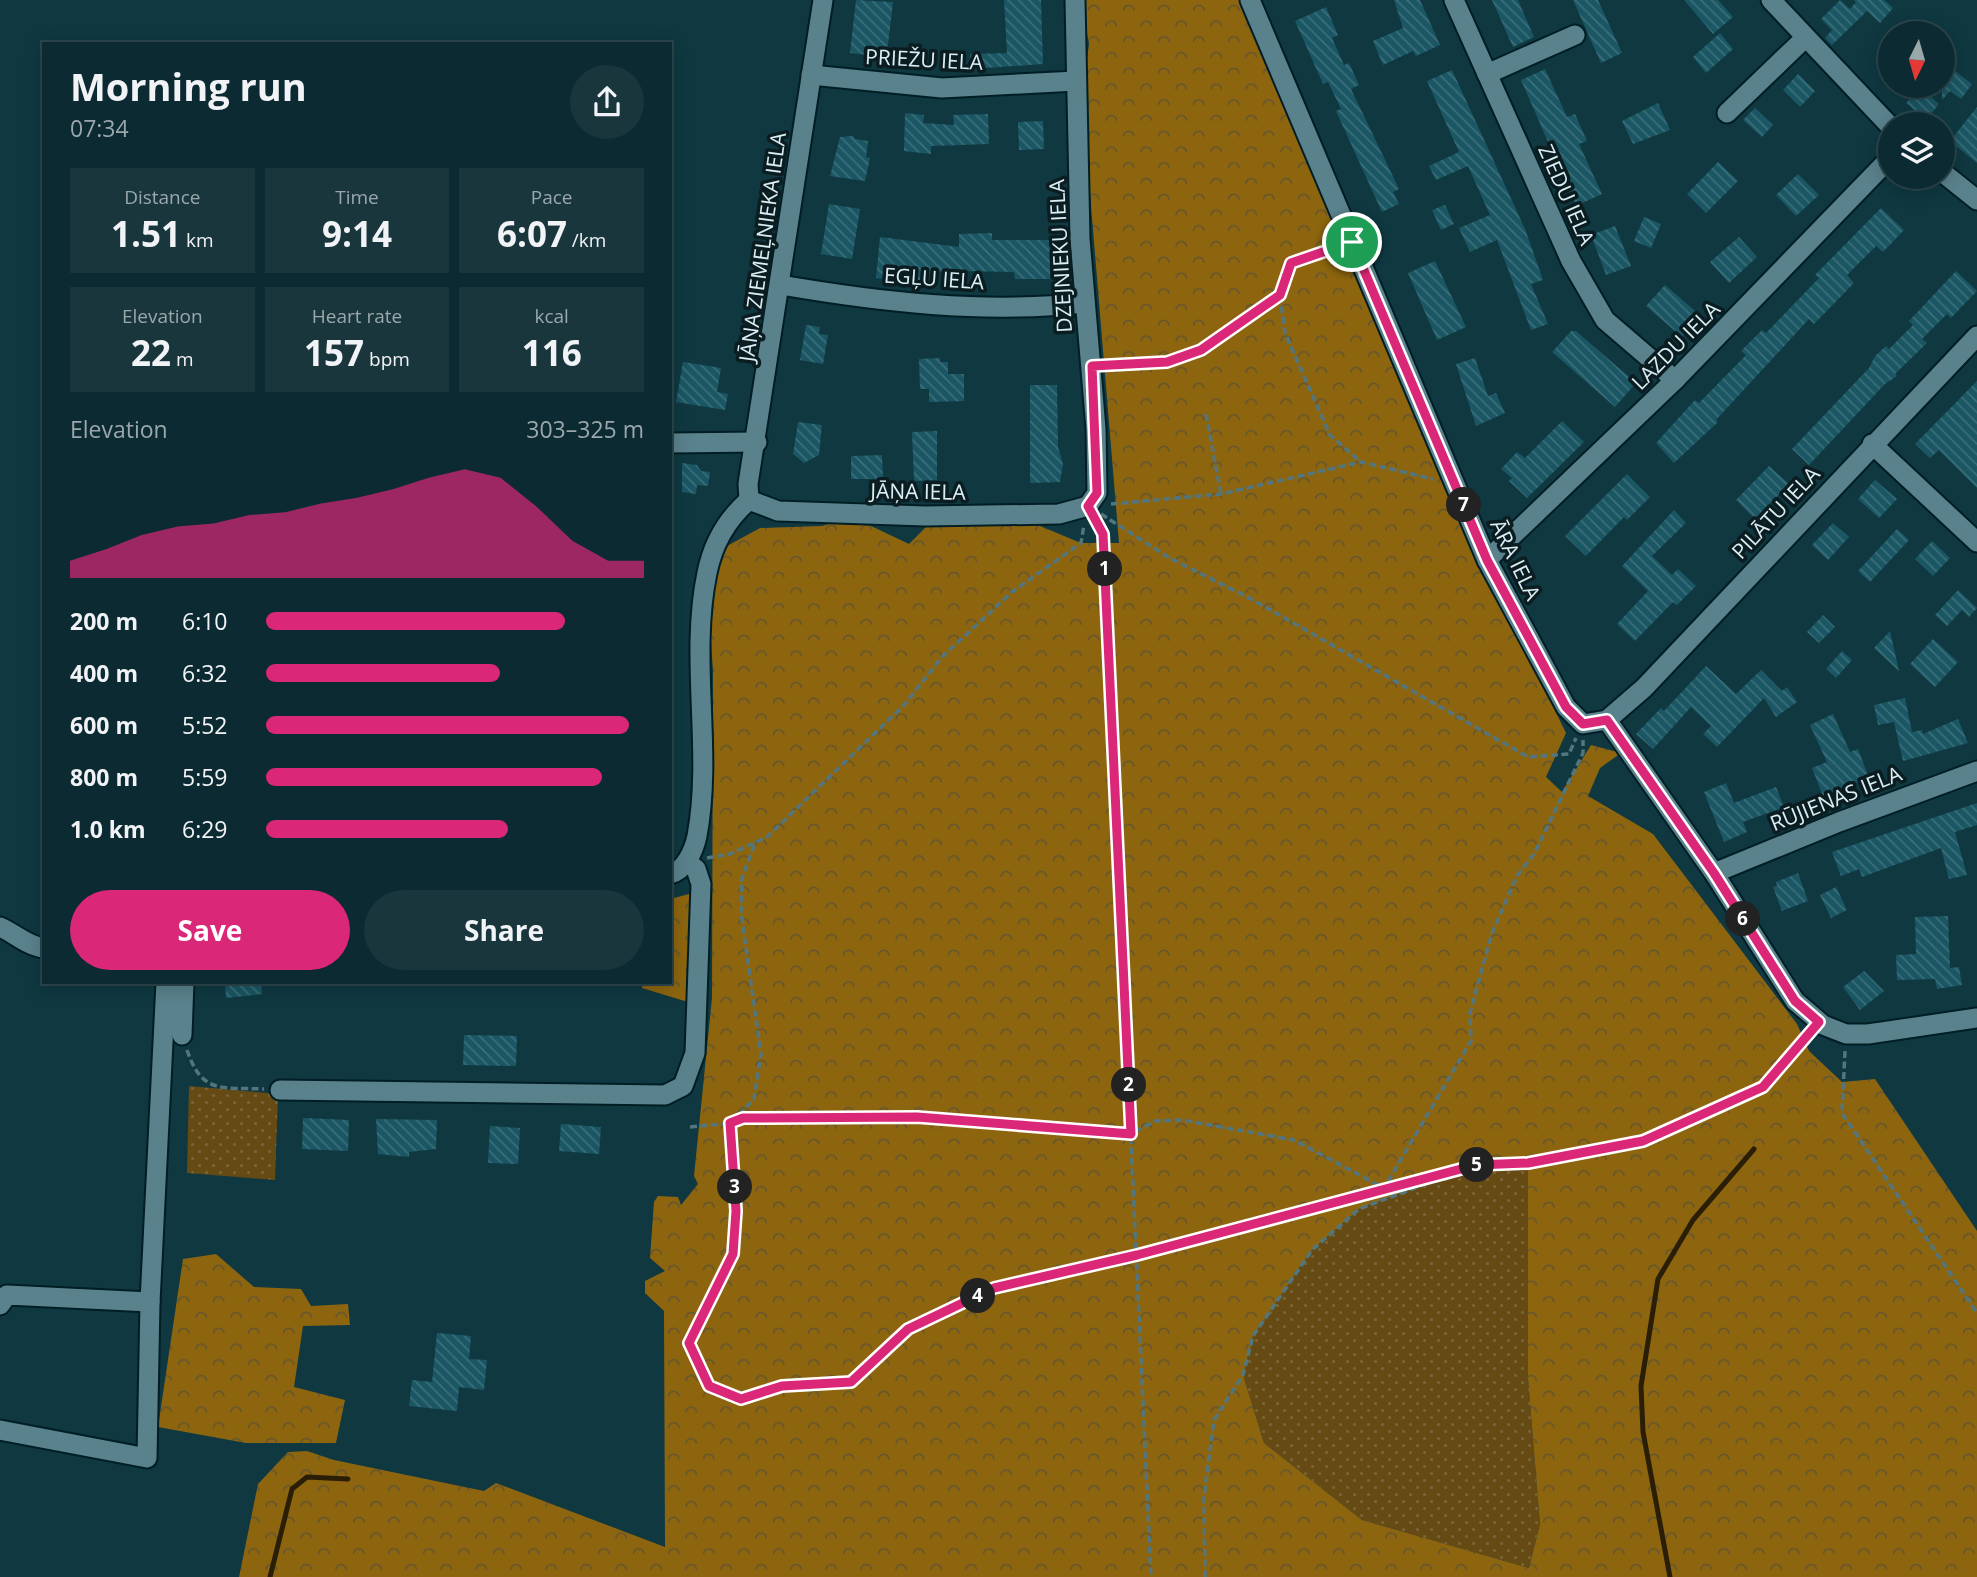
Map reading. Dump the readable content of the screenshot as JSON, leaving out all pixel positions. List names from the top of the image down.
{
  "streets": {
    "street": [
      "PRIEŽU IELA",
      "ZIEDU IELA",
      "JĀŅA ZIEMEĻNIEKA IELA",
      "DZEJNIEKU IELA",
      "EGĻU IELA",
      "LAZDU IELA",
      "JĀŅA IELA",
      "PILĀTU IELA",
      "ĀRA IELA",
      "RŪJIENAS IELA"
    ]
  },
  "crossings": [
    ["PRIEŽU IELA", "JĀŅA ZIEMEĻNIEKA IELA"],
    ["PRIEŽU IELA", "DZEJNIEKU IELA"],
    ["ZIEDU IELA", "LAZDU IELA"],
    ["JĀŅA ZIEMEĻNIEKA IELA", "EGĻU IELA"],
    ["JĀŅA ZIEMEĻNIEKA IELA", "JĀŅA IELA"],
    ["DZEJNIEKU IELA", "EGĻU IELA"],
    ["DZEJNIEKU IELA", "JĀŅA IELA"],
    ["LAZDU IELA", "ĀRA IELA"]
  ],
  "north": "bottom",
  "page": {
    "heading": ["Morning run", "07:34"],
    "stats": [
      ["Distance", "1.51 km"],
      ["Time", "9:14"],
      ["Pace", "6:07 /km"],
      ["Elevation", "22 m"],
      ["Heart rate", "157 bpm"],
      ["kcal", "116"]
    ],
    "chart": ["Elevation", "303–325 m"],
    "pins": [
      "7",
      "1",
      "6",
      "2",
      "5",
      "3",
      "4"
    ],
    "list": [
      {
        "name": "200 m",
        "note": "6:10"
      },
      {
        "name": "400 m",
        "note": "6:32"
      },
      {
        "name": "600 m",
        "note": "5:52"
      },
      {
        "name": "800 m",
        "note": "5:59"
      },
      {
        "name": "1.0 km",
        "note": "6:29"
      }
    ],
    "buttons": ["Save", "Share"]
  }
}
